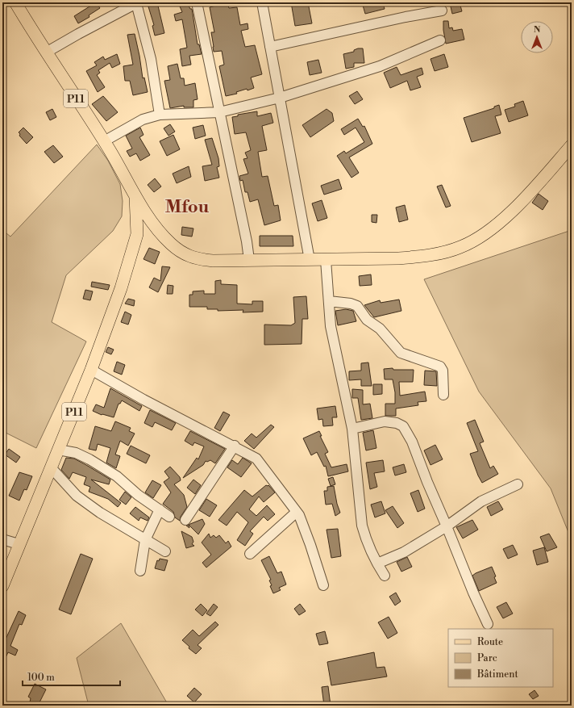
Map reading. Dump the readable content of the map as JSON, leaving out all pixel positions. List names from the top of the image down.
{
  "streets": {
    "main road": ["P11"]
  },
  "districts": ["Mfou"],
  "legend": ["Route", "Parc", "Bâtiment"],
  "scale_bar": "100 m",
  "north": "top"
}
